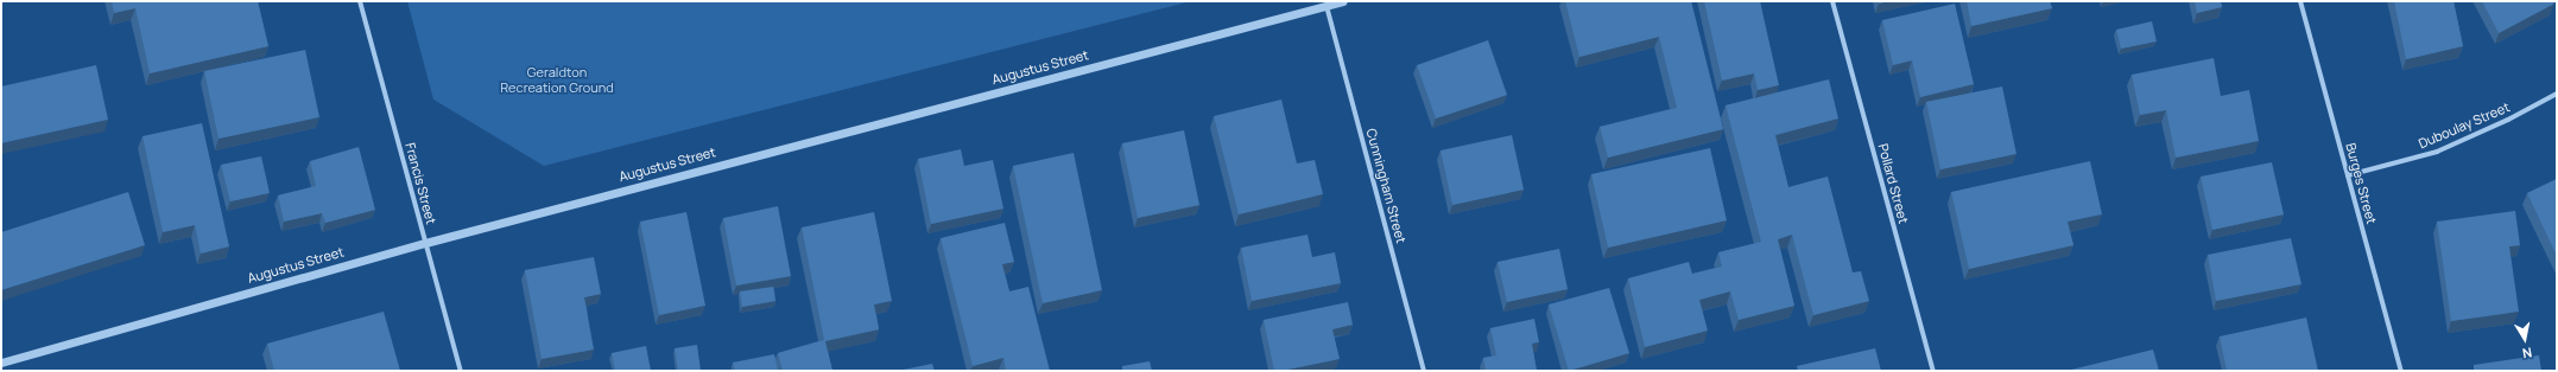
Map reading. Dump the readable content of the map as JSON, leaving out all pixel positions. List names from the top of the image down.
{
  "streets": {
    "street": [
      "Augustus Street",
      "Duboulay Street",
      "Francis Street",
      "Pollard Street",
      "Burges Street",
      "Cunningham Street"
    ]
  },
  "crossings": [
    ["Augustus Street", "Francis Street"],
    ["Augustus Street", "Cunningham Street"],
    ["Duboulay Street", "Burges Street"]
  ],
  "parks": ["Geraldton Recreation Ground"],
  "north": "bottom"
}
